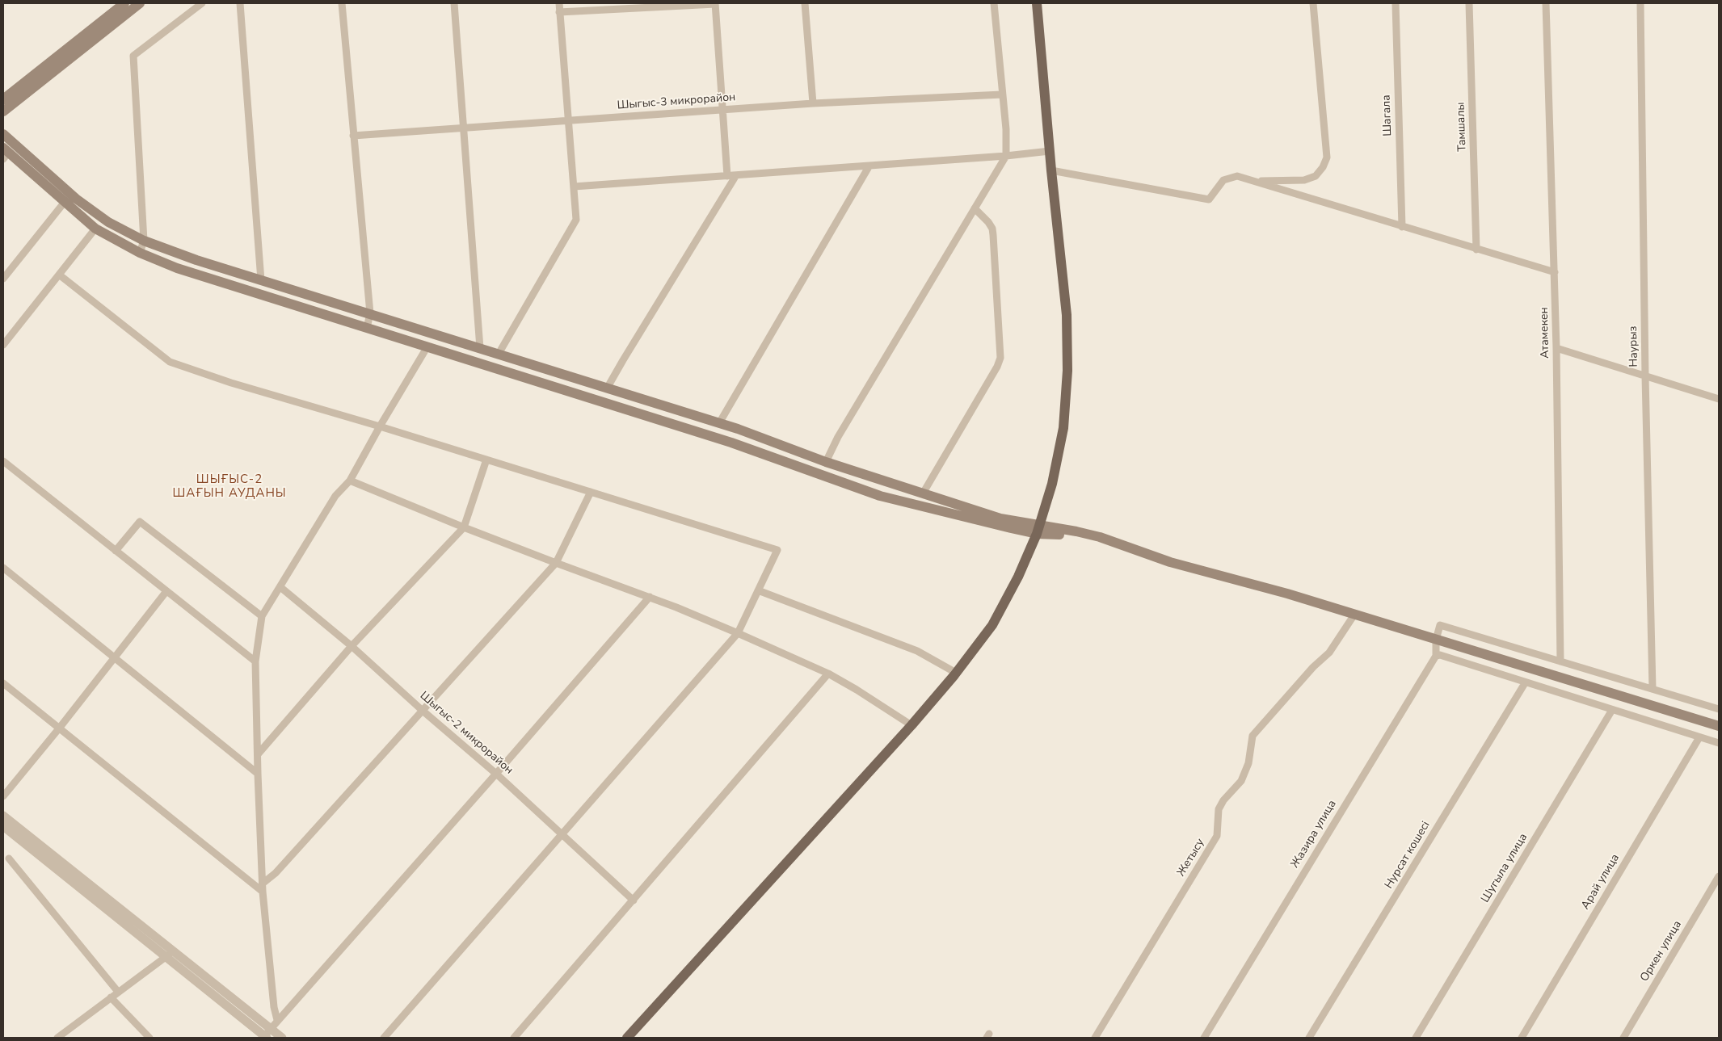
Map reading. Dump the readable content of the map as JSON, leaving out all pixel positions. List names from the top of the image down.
{
  "streets": {
    "street": [
      "Шыгыс-3 микрорайон",
      "Шагала",
      "Тамшалы",
      "Атамекен",
      "Наурыз",
      "Шыгыс-2 микрорайон",
      "Жазира улица",
      "Нурсат кошесi",
      "Жетысу",
      "Шугыла улица",
      "Арай улица",
      "Оркен улица"
    ]
  },
  "districts": ["ШЫҒЫС-2 ШАҒЫН АУДАНЫ"]
}
